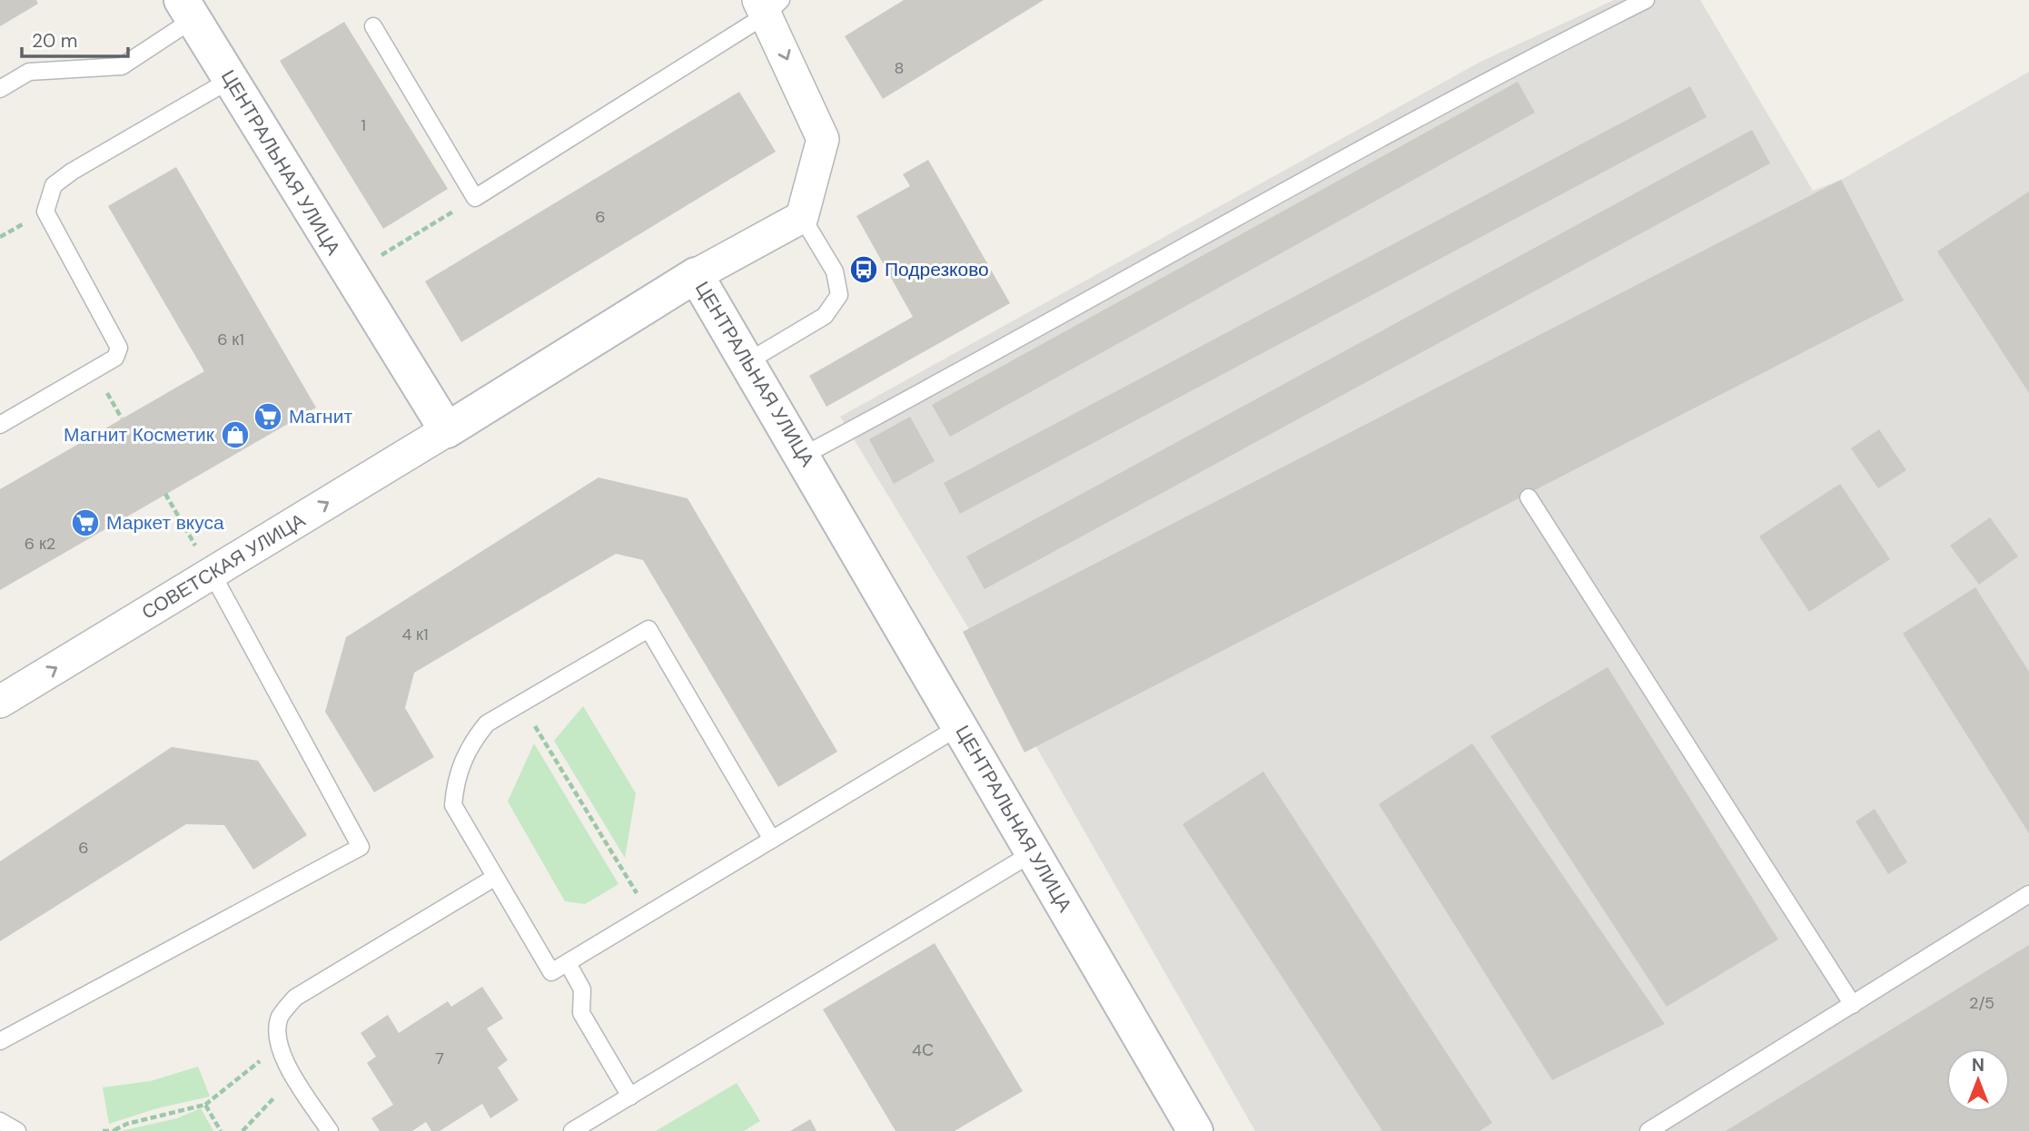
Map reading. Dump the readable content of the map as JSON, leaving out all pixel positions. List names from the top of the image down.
{
  "streets": {
    "street": ["ЦЕНТРАЛЬНАЯ УЛИЦА", "СОВЕТСКАЯ УЛИЦА"]
  },
  "crossings": [
    ["ЦЕНТРАЛЬНАЯ УЛИЦА", "СОВЕТСКАЯ УЛИЦА"]
  ],
  "one_way": ["СОВЕТСКАЯ УЛИЦА"],
  "places": {
    "bus stop": ["Подрезково"],
    "supermarket": ["Магнит", "Маркет вкуса"],
    "shop": ["Магнит Косметик"]
  },
  "house_numbers": [
    "8",
    "1",
    "6",
    "6 к1",
    "6 к2",
    "4 к1",
    "6",
    "2/5",
    "4С",
    "7"
  ],
  "scale_bar": "20 m",
  "north": "top"
}
